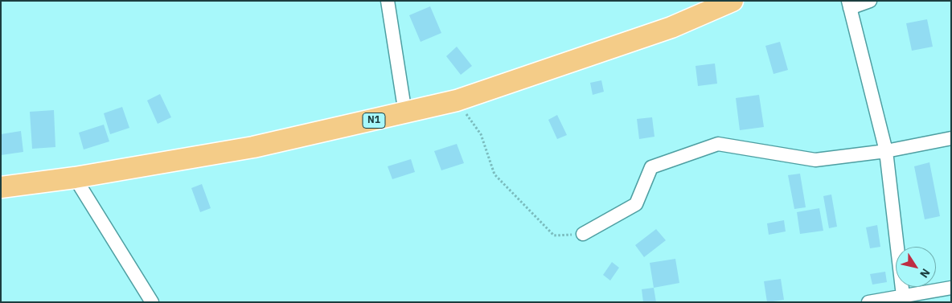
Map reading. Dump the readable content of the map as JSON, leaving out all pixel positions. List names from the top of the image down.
{
  "streets": {
    "highway": ["N1"]
  },
  "north": "bottom right"
}
